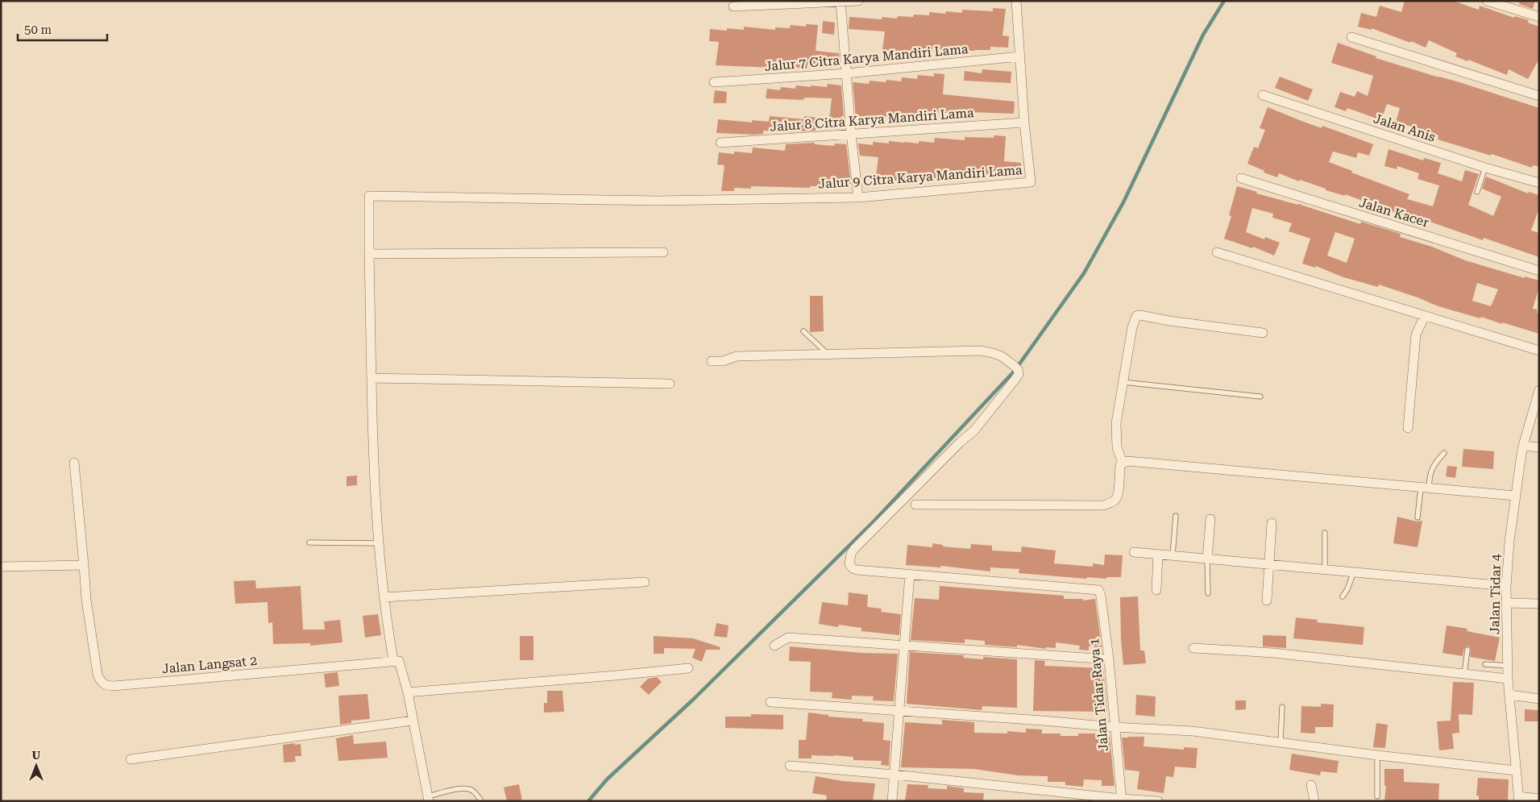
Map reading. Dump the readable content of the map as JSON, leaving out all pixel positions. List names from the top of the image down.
{
  "streets": {
    "street": [
      "Jalur 7 Citra Karya Mandiri Lama",
      "Jalur 8 Citra Karya Mandiri Lama",
      "Jalan Anis",
      "Jalur 9 Citra Karya Mandiri Lama",
      "Jalan Kacer",
      "Jalan Tidar 4",
      "Jalan Langsat 2",
      "Jalan Tidar Raya 1"
    ]
  },
  "crossings": [
    ["Jalur 8 Citra Karya Mandiri Lama", "Jalur 9 Citra Karya Mandiri Lama"]
  ],
  "scale_bar": "50 m",
  "north": "top"
}
